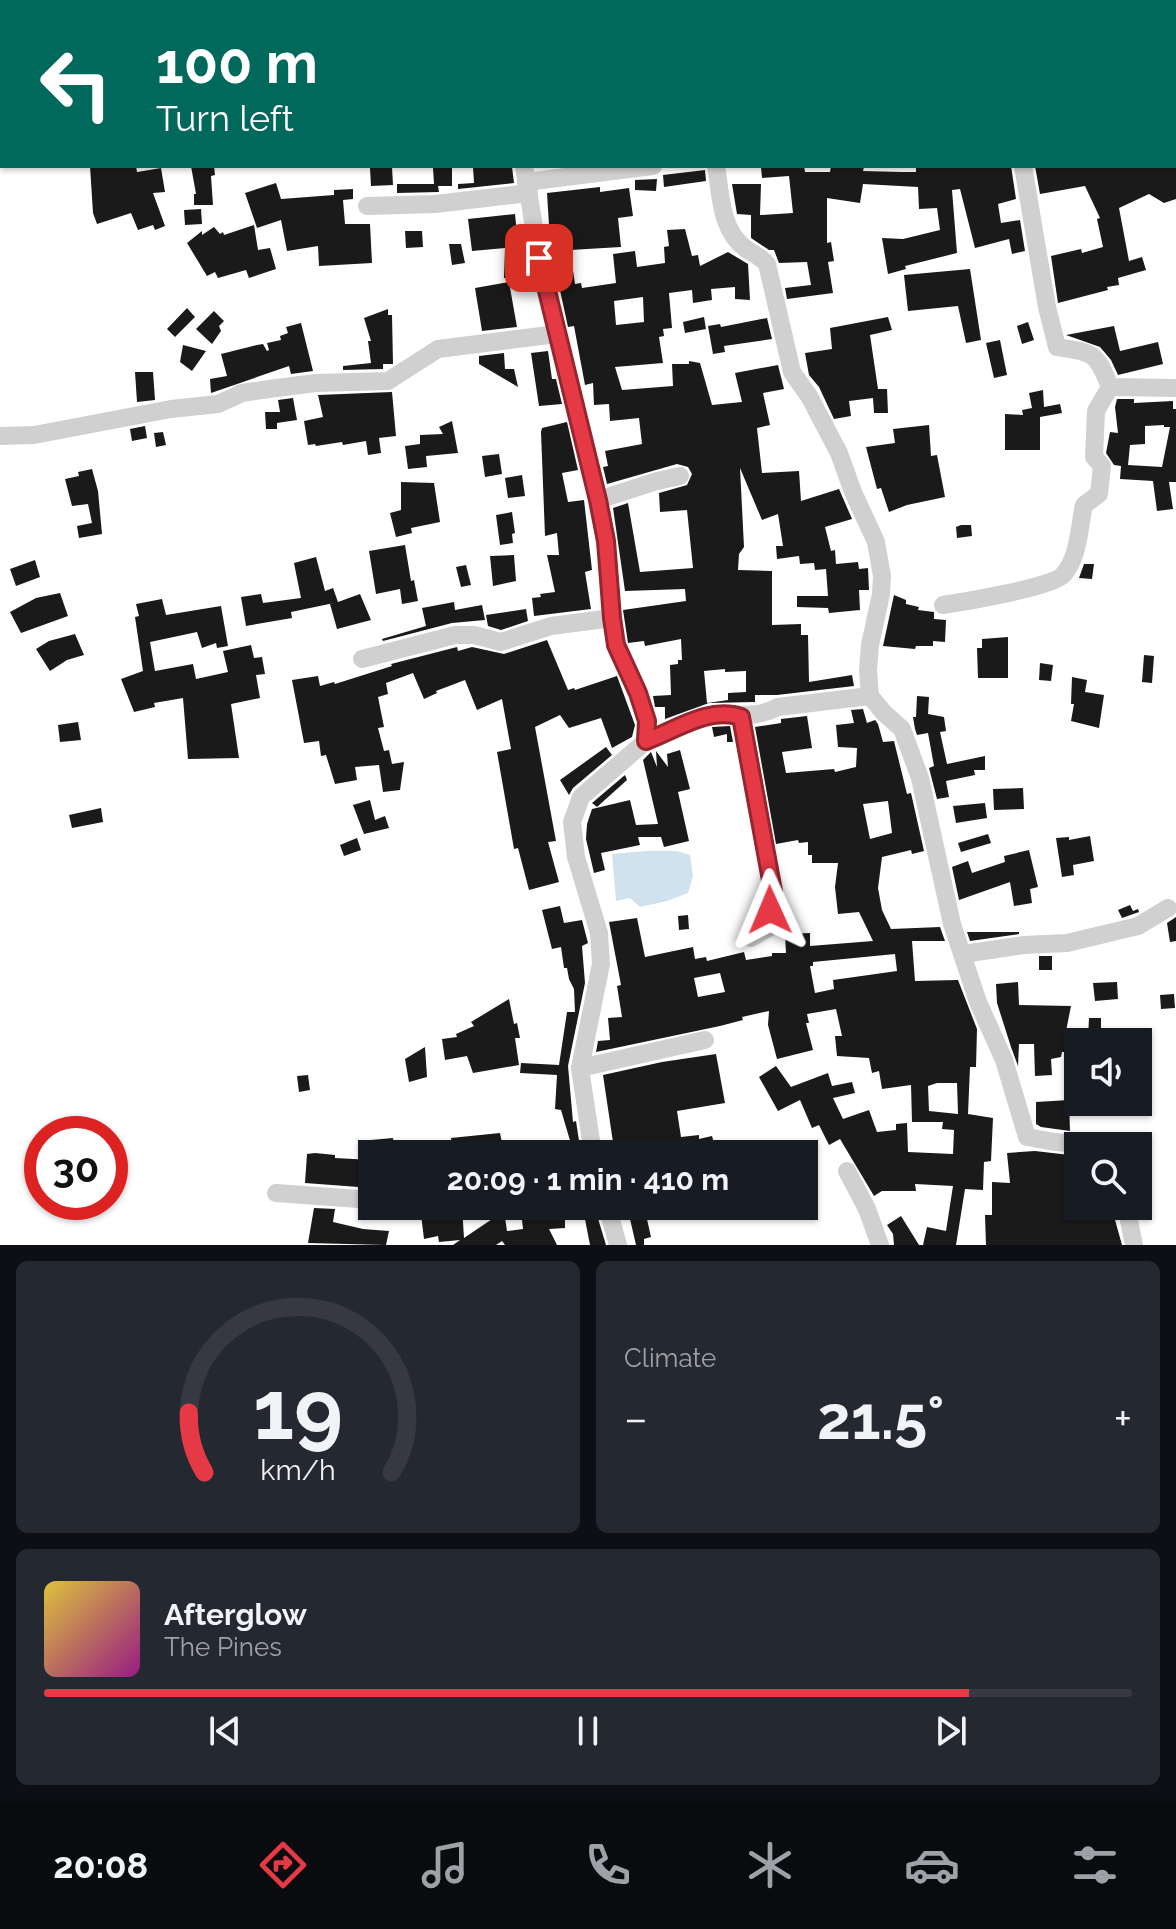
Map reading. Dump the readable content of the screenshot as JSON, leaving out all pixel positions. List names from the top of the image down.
{
  "page": {
    "turn": ["100 m", "Turn left"],
    "limit": "30",
    "trip": "20:09 · 1 min · 410 m",
    "tile": "Climate",
    "heat": ["−", "21.5°", "+"],
    "song": ["Afterglow", "The Pines"],
    "tabs": "20:08",
    "gauge": ["19", "km/h"]
  }
}
